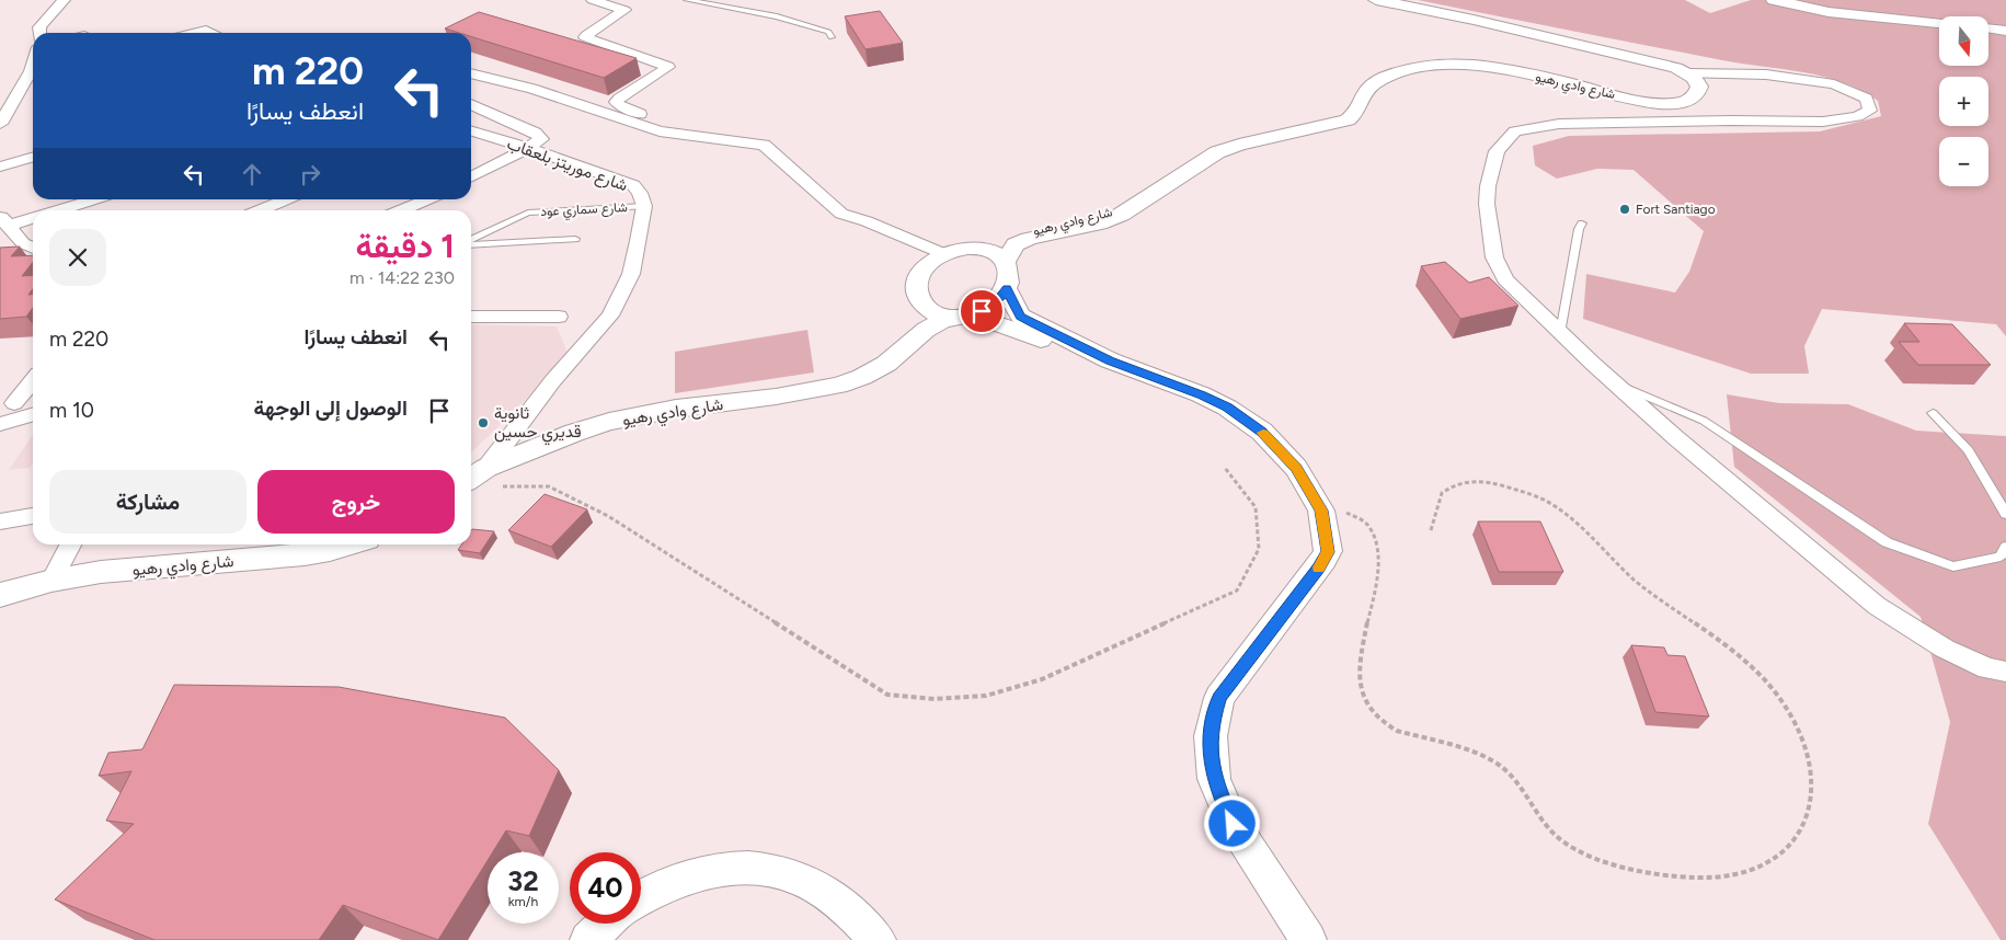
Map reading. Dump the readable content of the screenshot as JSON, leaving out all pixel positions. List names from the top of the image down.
{
  "streets": {
    "street": ["شارع وادي رهيو", "شارع موريتز بلعقاب"],
    "lane": ["شارع سماري عود"]
  },
  "crossings": [
    ["شارع وادي رهيو", "شارع موريتز بلعقاب"],
    ["شارع موريتز بلعقاب", "شارع سماري عود"]
  ],
  "places": ["Fort Santiago", "ثانوية قديري حسين"],
  "north": "bottom",
  "page": {
    "map_buttons": ["+", "−"],
    "turn": ["220 m", "انعطف يسارًا"],
    "heading": ["1 دقيقة", "230 m · 14:22"],
    "list": [
      {
        "name": "انعطف يسارًا",
        "value": "220 m"
      },
      {
        "name": "الوصول إلى الوجهة",
        "value": "10 m"
      }
    ],
    "buttons": ["خروج", "مشاركة"],
    "speed": "32 km/h",
    "limit": "40"
  }
}
